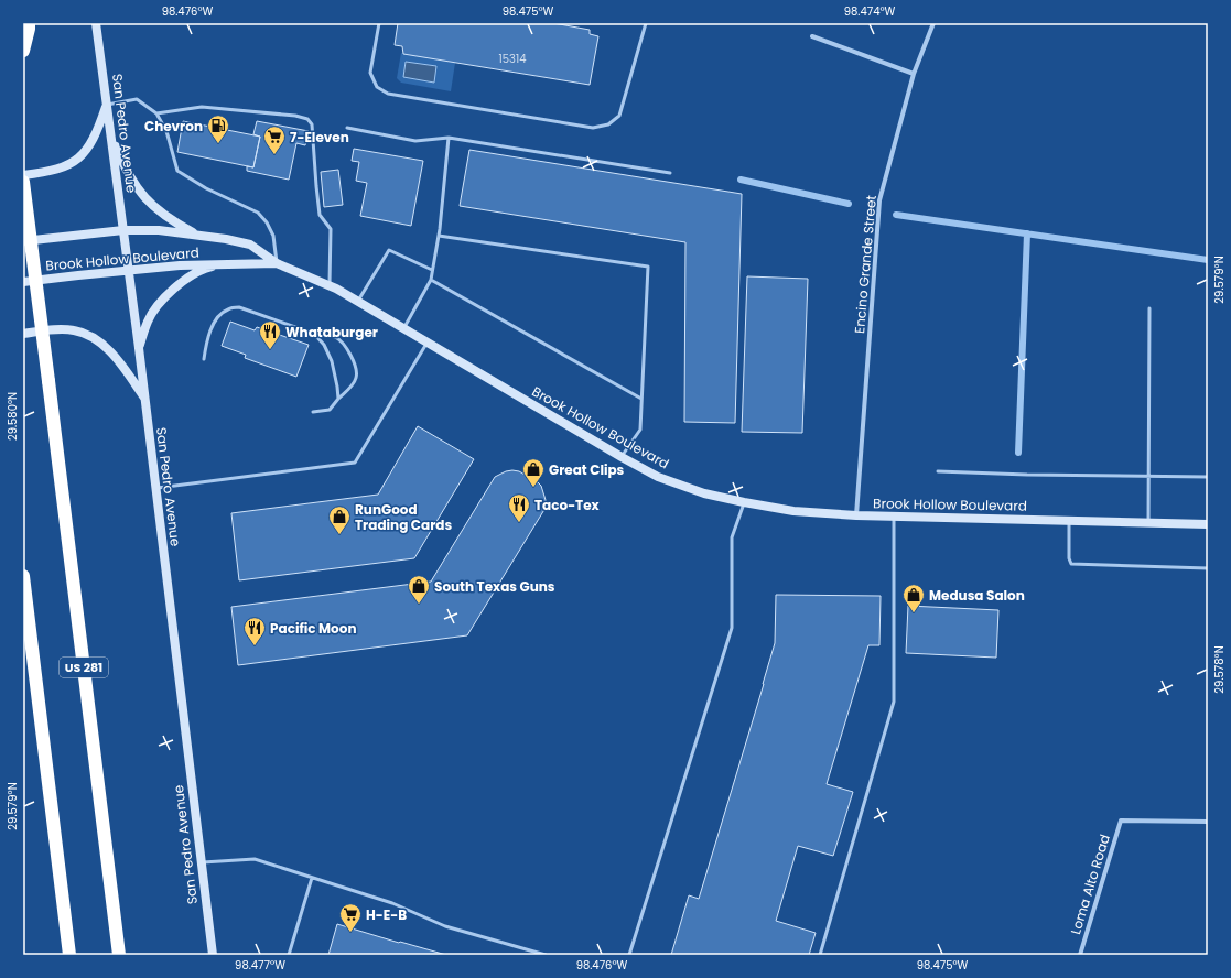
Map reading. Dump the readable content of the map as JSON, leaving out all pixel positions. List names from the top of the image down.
{
  "streets": {
    "highway": ["US 281"],
    "street": [
      "San Pedro Avenue",
      "Brook Hollow Boulevard",
      "Encino Grande Street",
      "Loma Alto Road"
    ]
  },
  "crossings": [
    ["San Pedro Avenue", "Brook Hollow Boulevard"],
    ["Brook Hollow Boulevard", "Encino Grande Street"]
  ],
  "places": {
    "fuel station": ["Chevron"],
    "supermarket": ["7-Eleven", "H-E-B"],
    "restaurant": ["Whataburger", "Taco-Tex", "Pacific Moon"],
    "shop": [
      "Great Clips",
      "RunGood Trading Cards",
      "South Texas Guns",
      "Medusa Salon"
    ]
  },
  "house_numbers": ["15314"],
  "coordinates": [
    "98.476°W",
    "98.475°W",
    "98.474°W",
    "29.579°N",
    "29.580°N",
    "29.578°N",
    "98.477°W"
  ]
}
